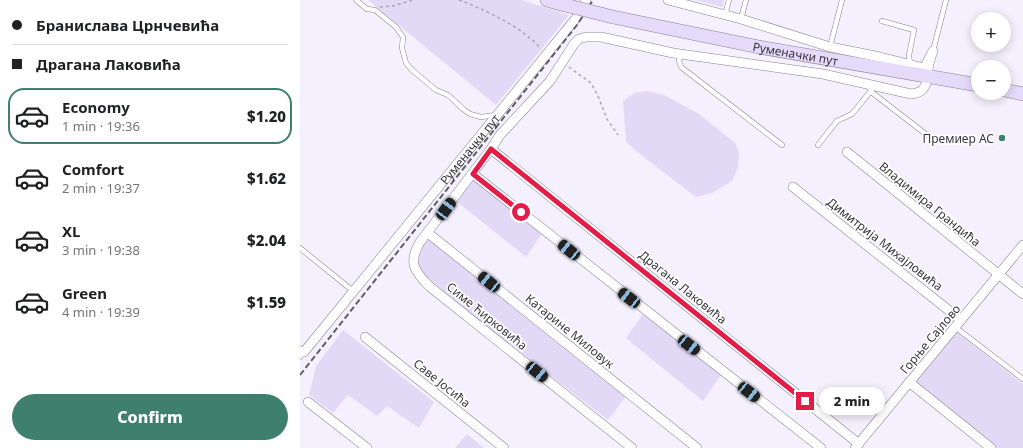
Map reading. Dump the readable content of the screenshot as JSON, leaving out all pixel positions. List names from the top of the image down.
{
  "streets": {
    "main road": ["Руменачки пут"],
    "street": [
      "Владимира Грандића",
      "Димитрија Михајловића",
      "Драгана Лаковића",
      "Симе Ћирковића",
      "Катарине Миловук",
      "Горње Сајлово",
      "Саве Јосића"
    ]
  },
  "crossings": [
    ["Владимира Грандића", "Горње Сајлово"],
    ["Димитрија Михајловића", "Горње Сајлово"],
    ["Драгана Лаковића", "Горње Сајлово"],
    ["Симе Ћирковића", "Катарине Миловук"]
  ],
  "places": ["Премиер АС"],
  "page": {
    "banner": ["Бранислава Црнчевића", "Драгана Лаковића"],
    "map_buttons": ["+", "−"],
    "list": [
      {
        "name": "Economy",
        "note": "1 min · 19:36",
        "value": "$1.20"
      },
      {
        "name": "Comfort",
        "note": "2 min · 19:37",
        "value": "$1.62"
      },
      {
        "name": "XL",
        "note": "3 min · 19:38",
        "value": "$2.04"
      },
      {
        "name": "Green",
        "note": "4 min · 19:39",
        "value": "$1.59"
      }
    ],
    "buttons": "Confirm",
    "bubble": "2 min"
  }
}
